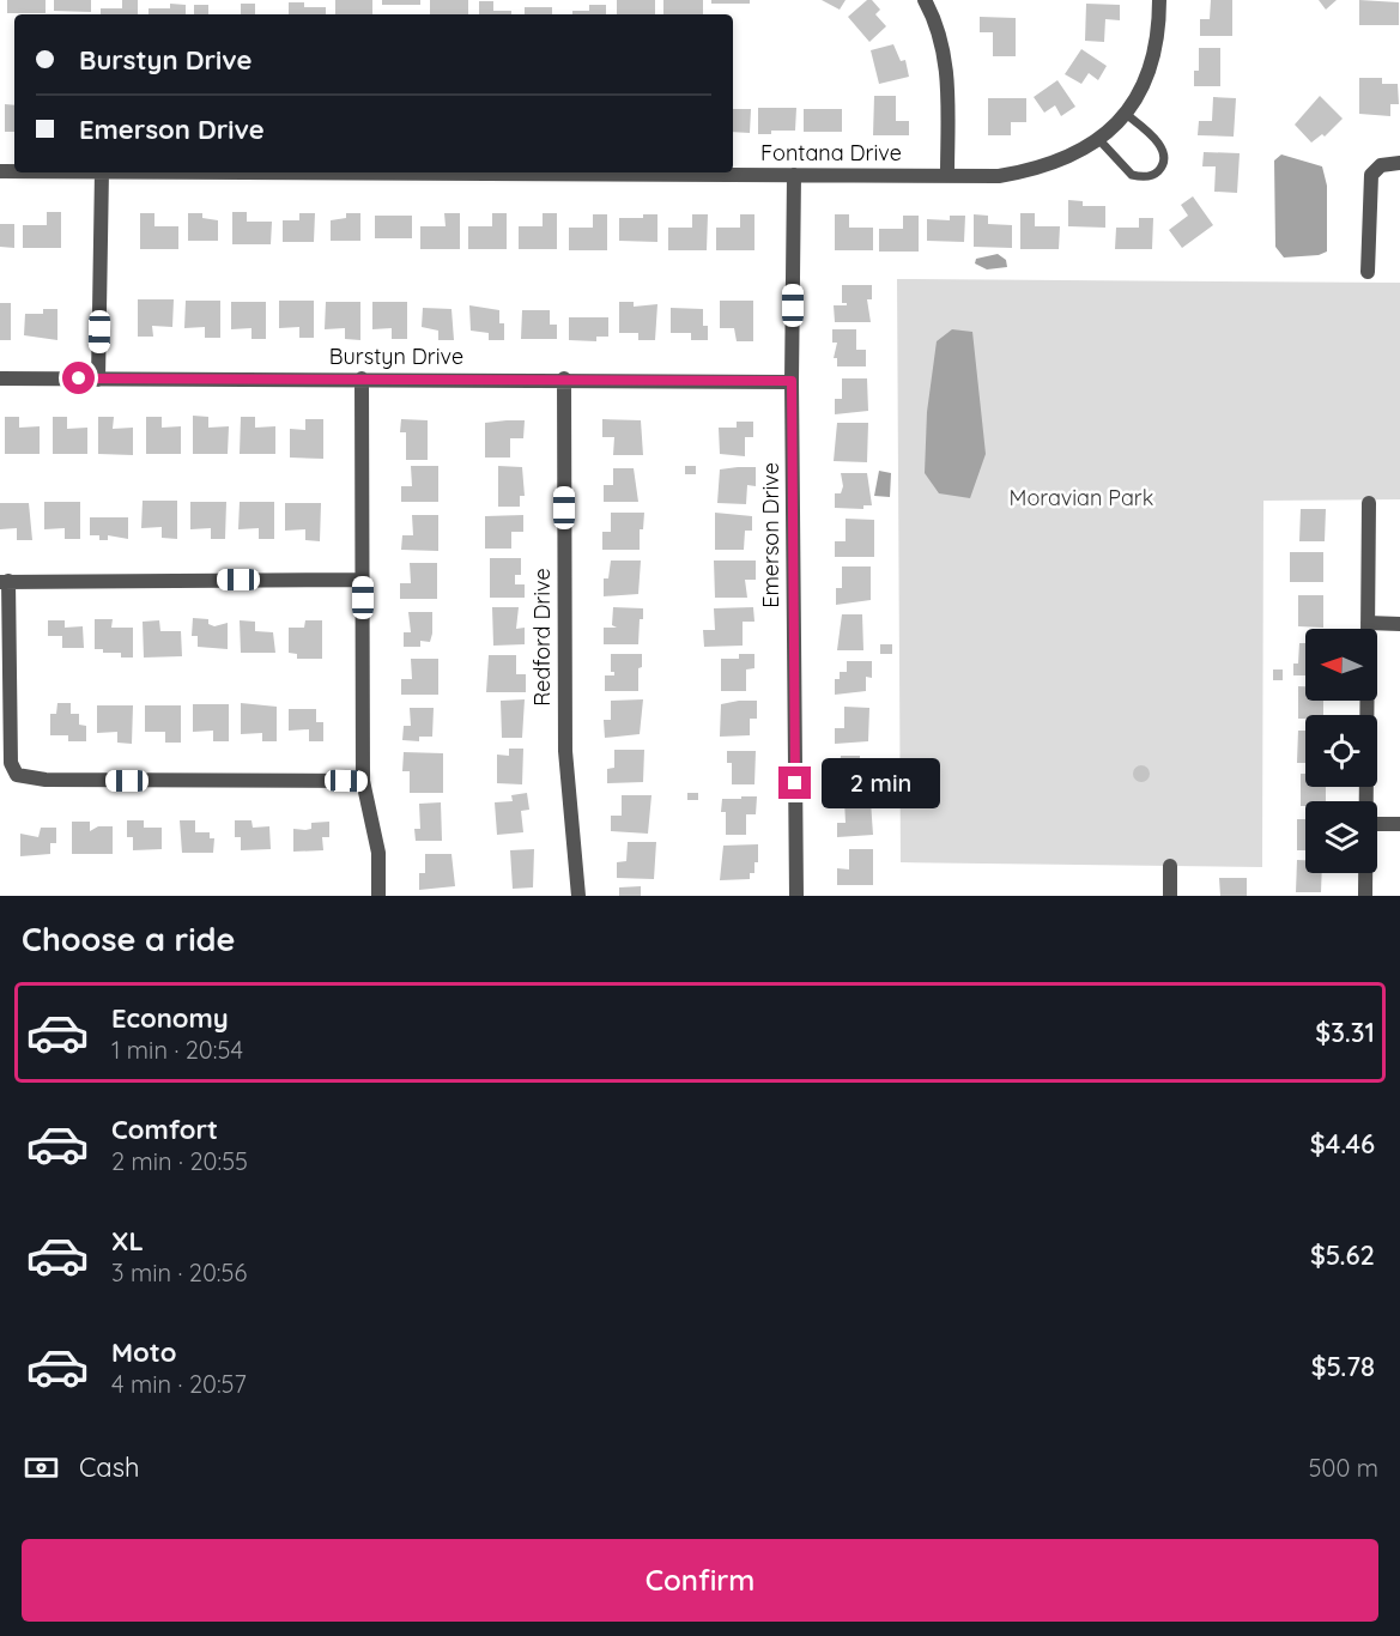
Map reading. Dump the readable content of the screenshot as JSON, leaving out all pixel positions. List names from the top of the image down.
{
  "streets": {
    "street": [
      "Fontana Drive",
      "Burstyn Drive",
      "Emerson Drive",
      "Redford Drive"
    ]
  },
  "crossings": [
    ["Fontana Drive", "Emerson Drive"],
    ["Burstyn Drive", "Emerson Drive"],
    ["Burstyn Drive", "Redford Drive"]
  ],
  "parks": ["Moravian Park"],
  "north": "left",
  "page": {
    "banner": ["Burstyn Drive", "Emerson Drive"],
    "bubble": "2 min",
    "heading": "Choose a ride",
    "list": [
      {
        "name": "Economy",
        "note": "1 min · 20:54",
        "value": "$3.31"
      },
      {
        "name": "Comfort",
        "note": "2 min · 20:55",
        "value": "$4.46"
      },
      {
        "name": "XL",
        "note": "3 min · 20:56",
        "value": "$5.62"
      },
      {
        "name": "Moto",
        "note": "4 min · 20:57",
        "value": "$5.78"
      }
    ],
    "pay": ["Cash", "500 m"],
    "buttons": "Confirm"
  }
}
